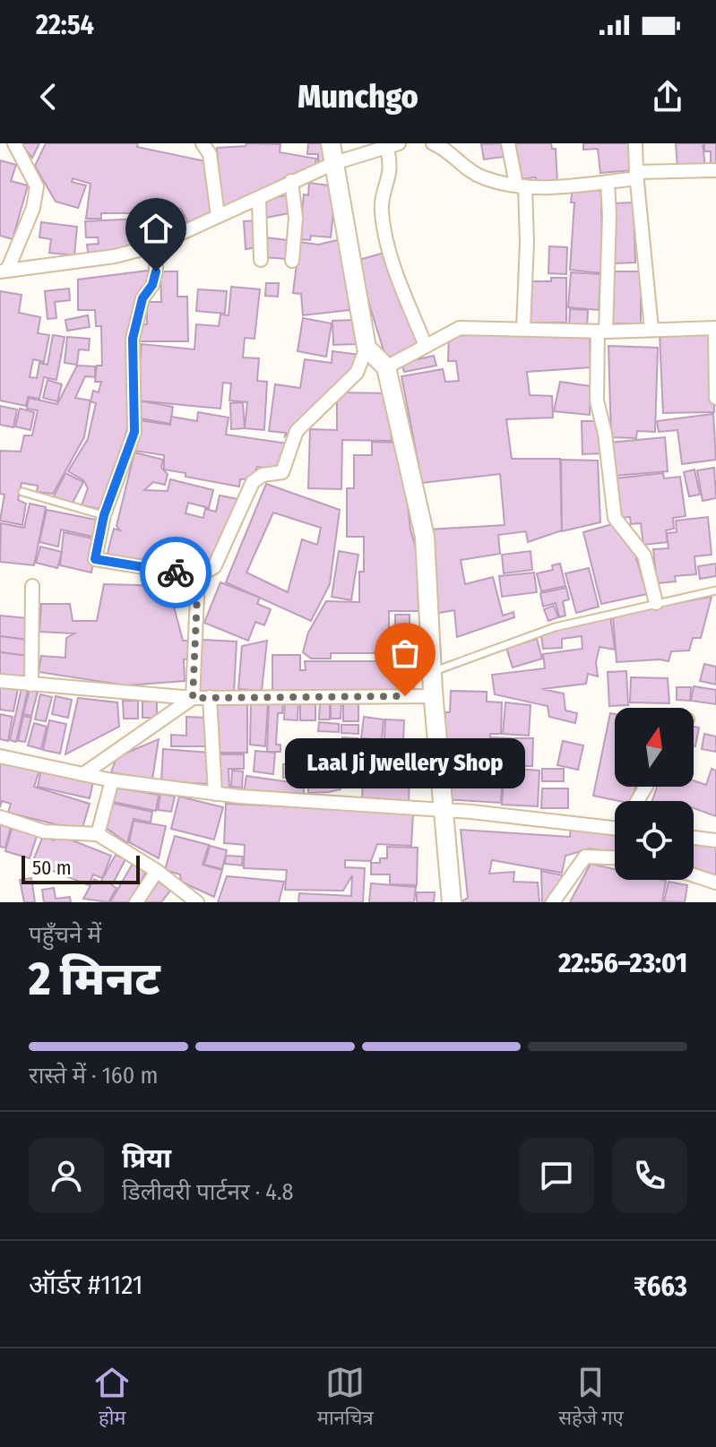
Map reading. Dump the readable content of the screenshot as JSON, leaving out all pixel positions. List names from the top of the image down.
{
  "places": ["Laal Ji Jwellery Shop"],
  "scale_bar": "50 m",
  "north": "top",
  "page": {
    "status": "22:54",
    "header": "Munchgo",
    "bubble": "Laal Ji Jwellery Shop",
    "scale": "50 m",
    "heading": ["2 मिनट", "पहुँचने में", "22:56–23:01"],
    "panel": [
      "प्रिया",
      "डिलीवरी पार्टनर · 4.8",
      "ऑर्डर #1121",
      "₹663"
    ],
    "bar": "रास्ते में · 160 m",
    "tabs": ["होम", "मानचित्र", "सहेजे गए"]
  }
}
